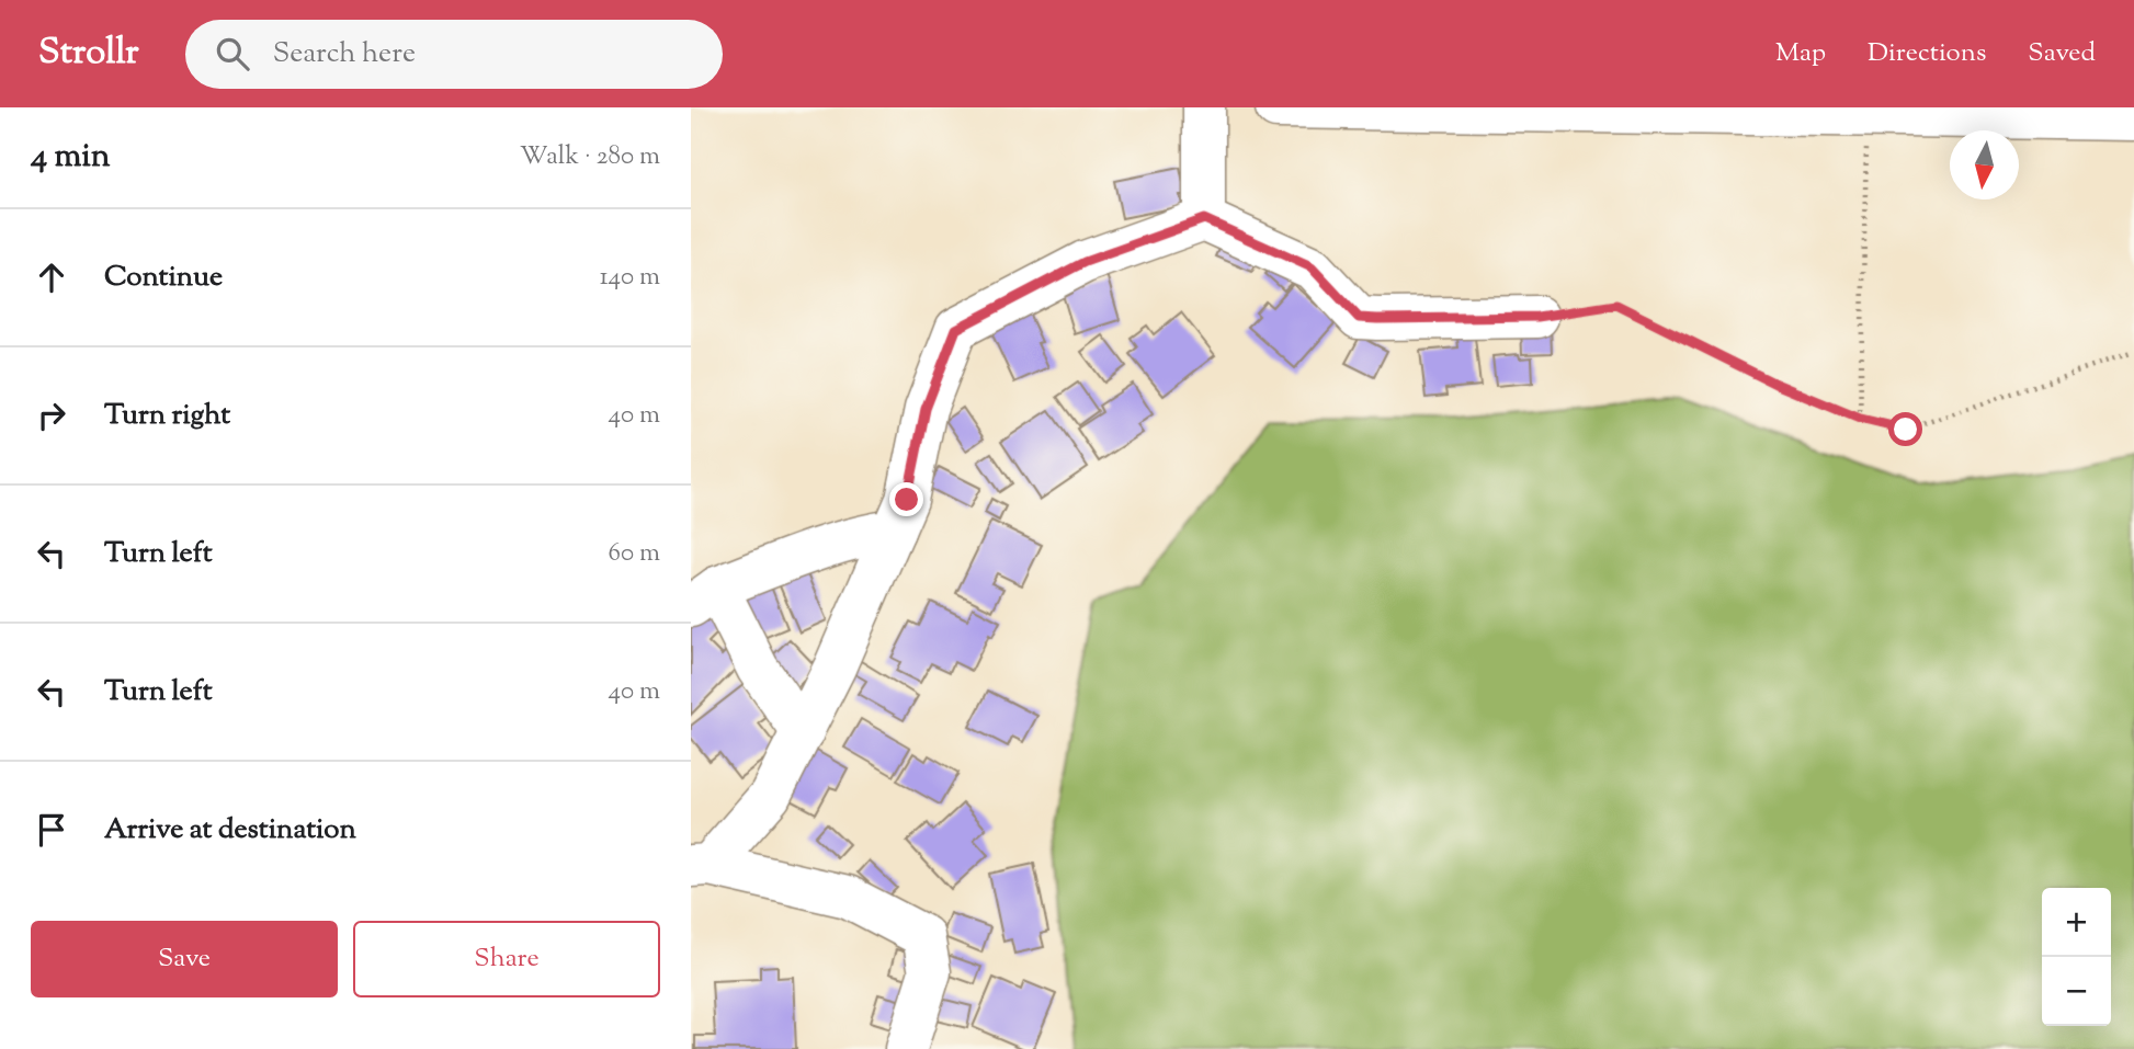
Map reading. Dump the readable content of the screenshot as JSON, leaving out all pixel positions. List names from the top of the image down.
{
  "north": "bottom",
  "page": {
    "header": "Strollr",
    "search": "Search here",
    "nav": ["Map", "Directions", "Saved"],
    "heading": ["4 min", "Walk · 280 m"],
    "list": [
      ["Continue", "140 m"],
      ["Turn right", "40 m"],
      ["Turn left", "60 m"],
      ["Turn left", "40 m"],
      "Arrive at destination"
    ],
    "map_buttons": ["+", "−"],
    "buttons": ["Save", "Share"]
  }
}
